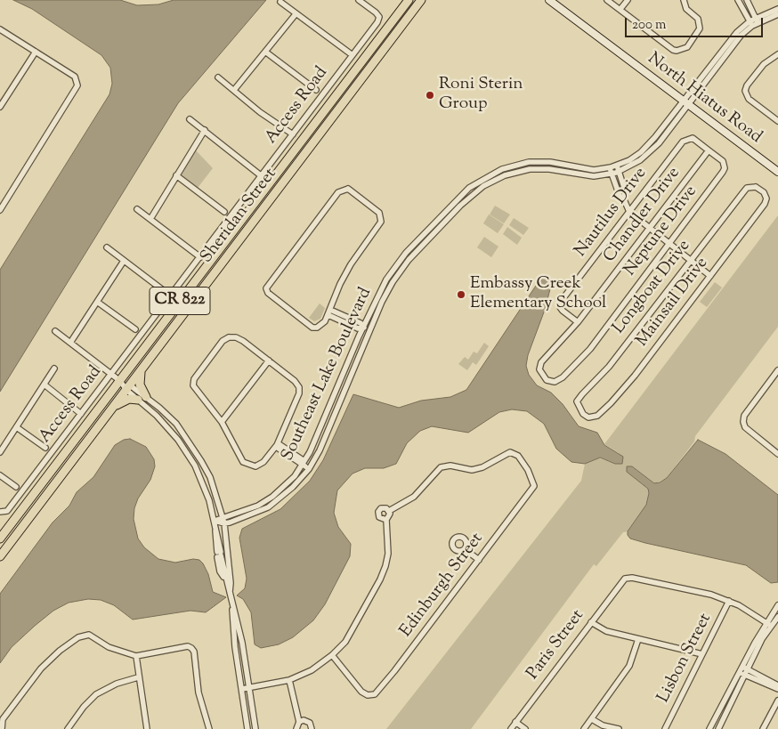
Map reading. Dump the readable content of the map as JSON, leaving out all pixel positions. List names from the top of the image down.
{
  "streets": {
    "main road": ["Sheridan Street", "CR 822"],
    "street": [
      "North Hiatus Road",
      "Access Road",
      "Nautilus Drive",
      "Chandler Drive",
      "Neptune Drive",
      "Longboat Drive",
      "Mainsail Drive",
      "Southeast Lake Boulevard",
      "Edinburgh Street",
      "Paris Street",
      "Lisbon Street"
    ]
  },
  "crossings": [
    ["North Hiatus Road", "Southeast Lake Boulevard"],
    ["Nautilus Drive", "Chandler Drive"],
    ["Nautilus Drive", "Neptune Drive"],
    ["Chandler Drive", "Neptune Drive"],
    ["Longboat Drive", "Mainsail Drive"],
    ["Paris Street", "Lisbon Street"]
  ],
  "places": ["Roni Sterin Group", "Embassy Creek Elementary School"],
  "scale_bar": "200 m"
}
